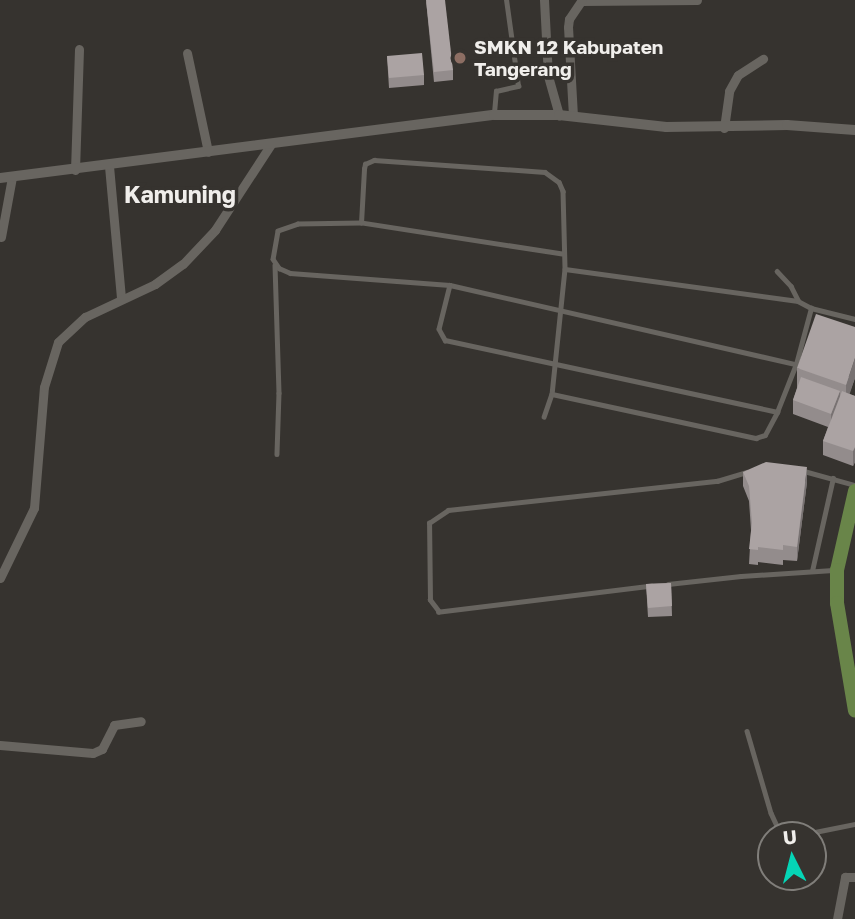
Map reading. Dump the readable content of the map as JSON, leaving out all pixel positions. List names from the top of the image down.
{
  "districts": ["Kamuning"],
  "places": ["SMKN 12 Kabupaten Tangerang"],
  "north": "top"
}
